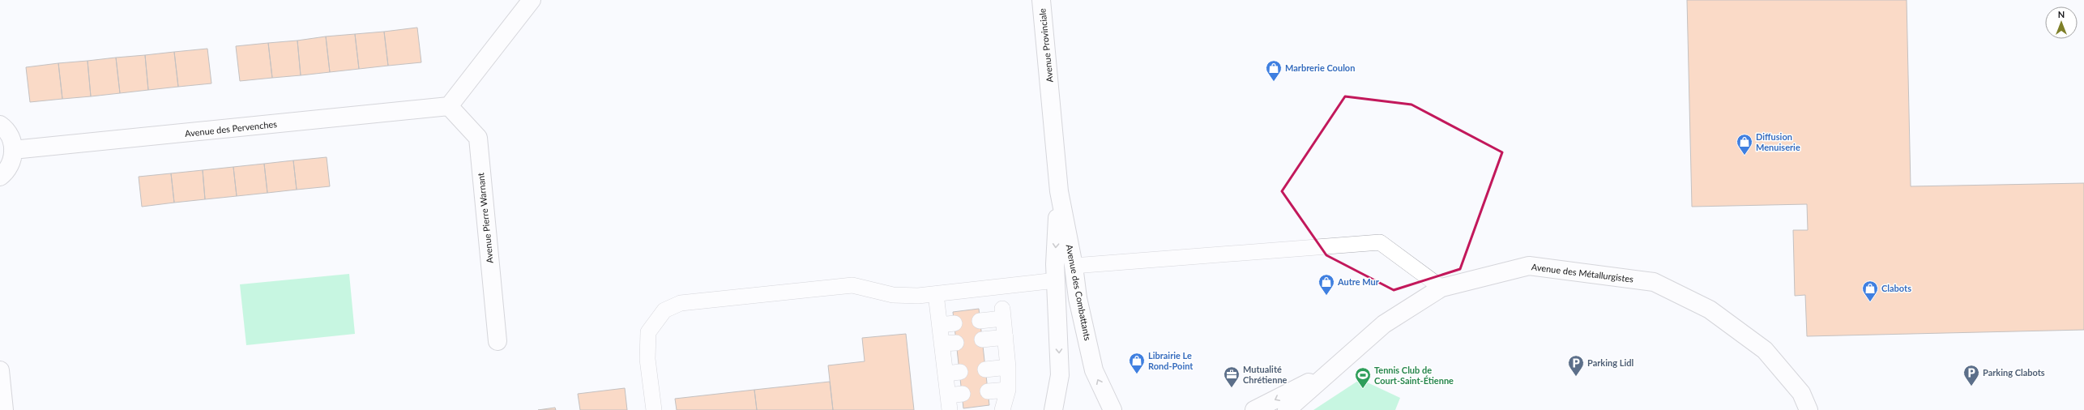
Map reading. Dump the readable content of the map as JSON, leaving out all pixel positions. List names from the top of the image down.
{
  "streets": {
    "street": [
      "Avenue Provinciale",
      "Avenue des Pervenches",
      "Avenue Pierre Warnant",
      "Avenue des Métallurgistes",
      "Avenue des Combattants"
    ]
  },
  "crossings": [
    ["Avenue Provinciale", "Avenue des Combattants"],
    ["Avenue des Pervenches", "Avenue Pierre Warnant"]
  ],
  "places": {
    "shop": [
      "Marbrerie Coulon",
      "Diffusion Menuiserie",
      "Autre Mur",
      "Clabots",
      "Librairie Le Rond-Point"
    ],
    "parking": ["Parking Lidl", "Parking Clabots"],
    "office": ["Mutualité Chrétienne"],
    "sports": ["Tennis Club de Court-Saint-Étienne"]
  },
  "north": "top"
}
